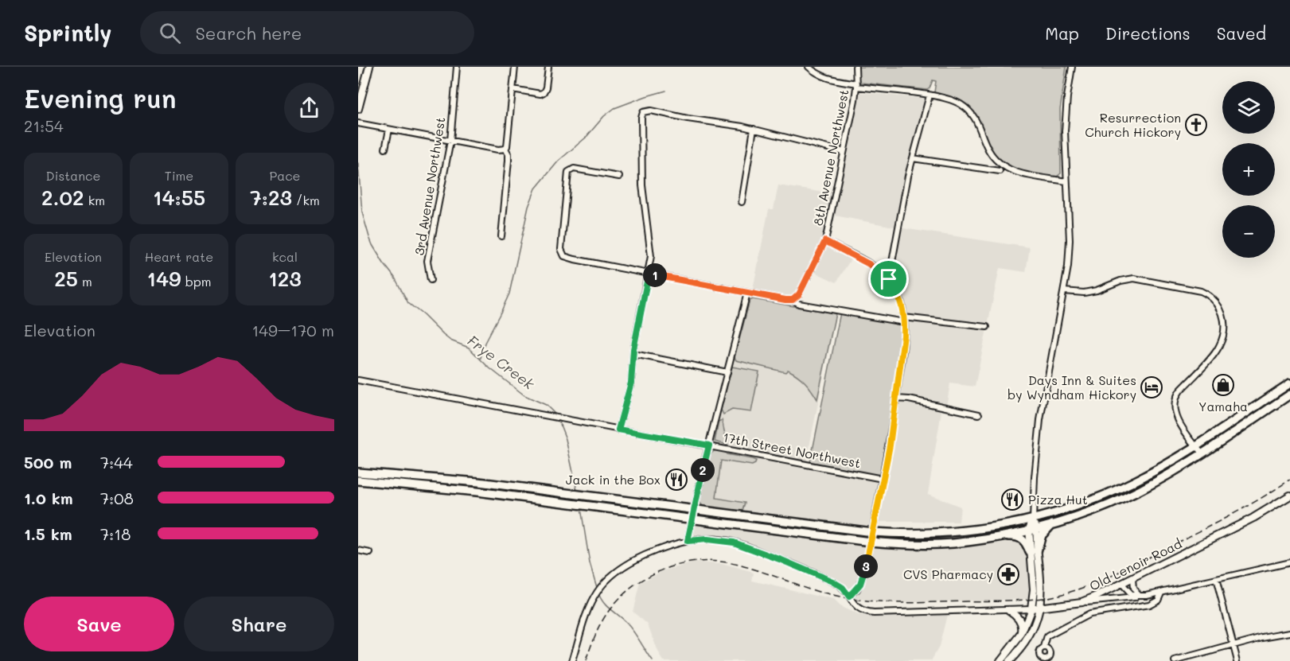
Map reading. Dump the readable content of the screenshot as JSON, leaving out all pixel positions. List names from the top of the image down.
{
  "streets": {
    "main road": ["Old Lenoir Road"],
    "street": ["8th Avenue Northwest", "3rd Avenue Northwest", "17th Street Northwest"]
  },
  "water": ["Frye Creek"],
  "places": {
    "church": ["Resurrection Church Hickory"],
    "shop": ["Yamaha"],
    "hotel": ["Days Inn & Suites by Wyndham Hickory"],
    "restaurant": ["Jack in the Box", "Pizza Hut"],
    "pharmacy": ["CVS Pharmacy"]
  },
  "page": {
    "header": "Sprintly",
    "search": "Search here",
    "nav": ["Map", "Directions", "Saved"],
    "heading": ["Evening run", "21:54"],
    "map_buttons": ["+", "−"],
    "stats": [
      ["Distance", "2.02 km"],
      ["Time", "14:55"],
      ["Pace", "7:23 /km"],
      ["Elevation", "25 m"],
      ["Heart rate", "149 bpm"],
      ["kcal", "123"]
    ],
    "pins": ["1", "2", "3"],
    "chart": ["Elevation", "149–170 m"],
    "list": [
      {
        "name": "500 m",
        "note": "7:44"
      },
      {
        "name": "1.0 km",
        "note": "7:08"
      },
      {
        "name": "1.5 km",
        "note": "7:18"
      }
    ],
    "buttons": ["Save", "Share"]
  }
}
